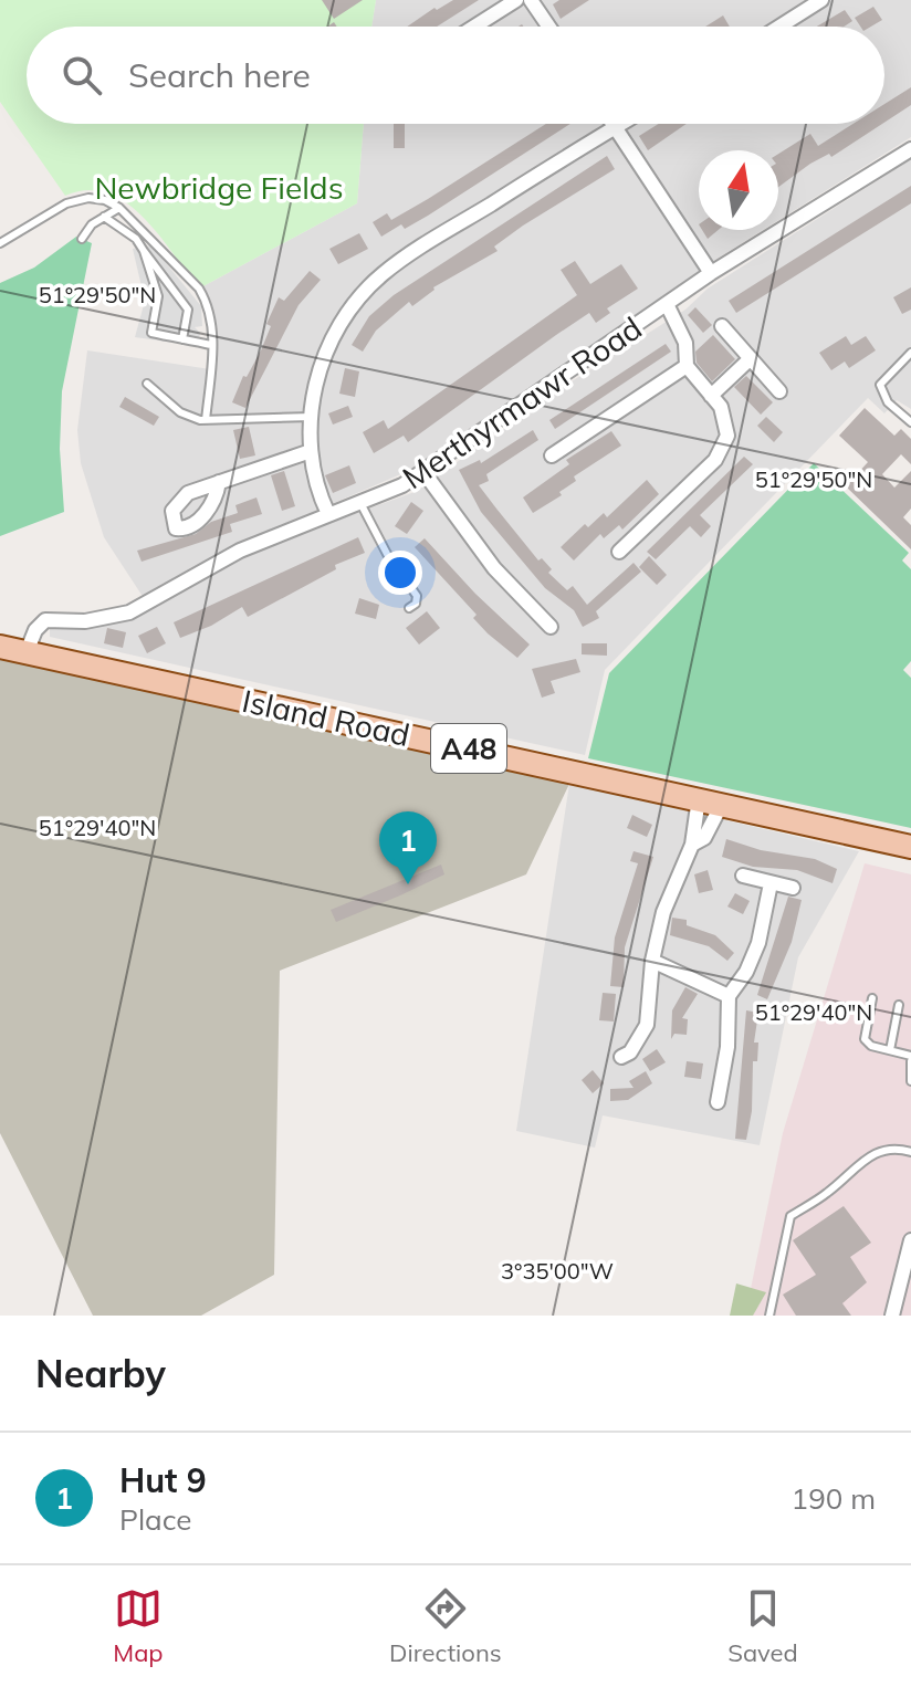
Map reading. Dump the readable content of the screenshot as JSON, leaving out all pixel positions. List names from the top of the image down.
{
  "streets": {
    "main road": ["Island Road", "A48"],
    "street": ["Merthyrmawr Road"]
  },
  "crossings": [
    ["Merthyrmawr Road", "Island Road"]
  ],
  "parks": ["Newbridge Fields"],
  "north": "top",
  "page": {
    "search": "Search here",
    "pins": "1",
    "heading": "Nearby",
    "list": [
      {
        "mark": "1",
        "name": "Hut 9",
        "note": "Place",
        "value": "190 m"
      }
    ],
    "nav": ["Map", "Directions", "Saved"]
  },
  "coordinates": ["51°29'50\"N", "51°29'40\"N", "3°35'00\"W"]
}
